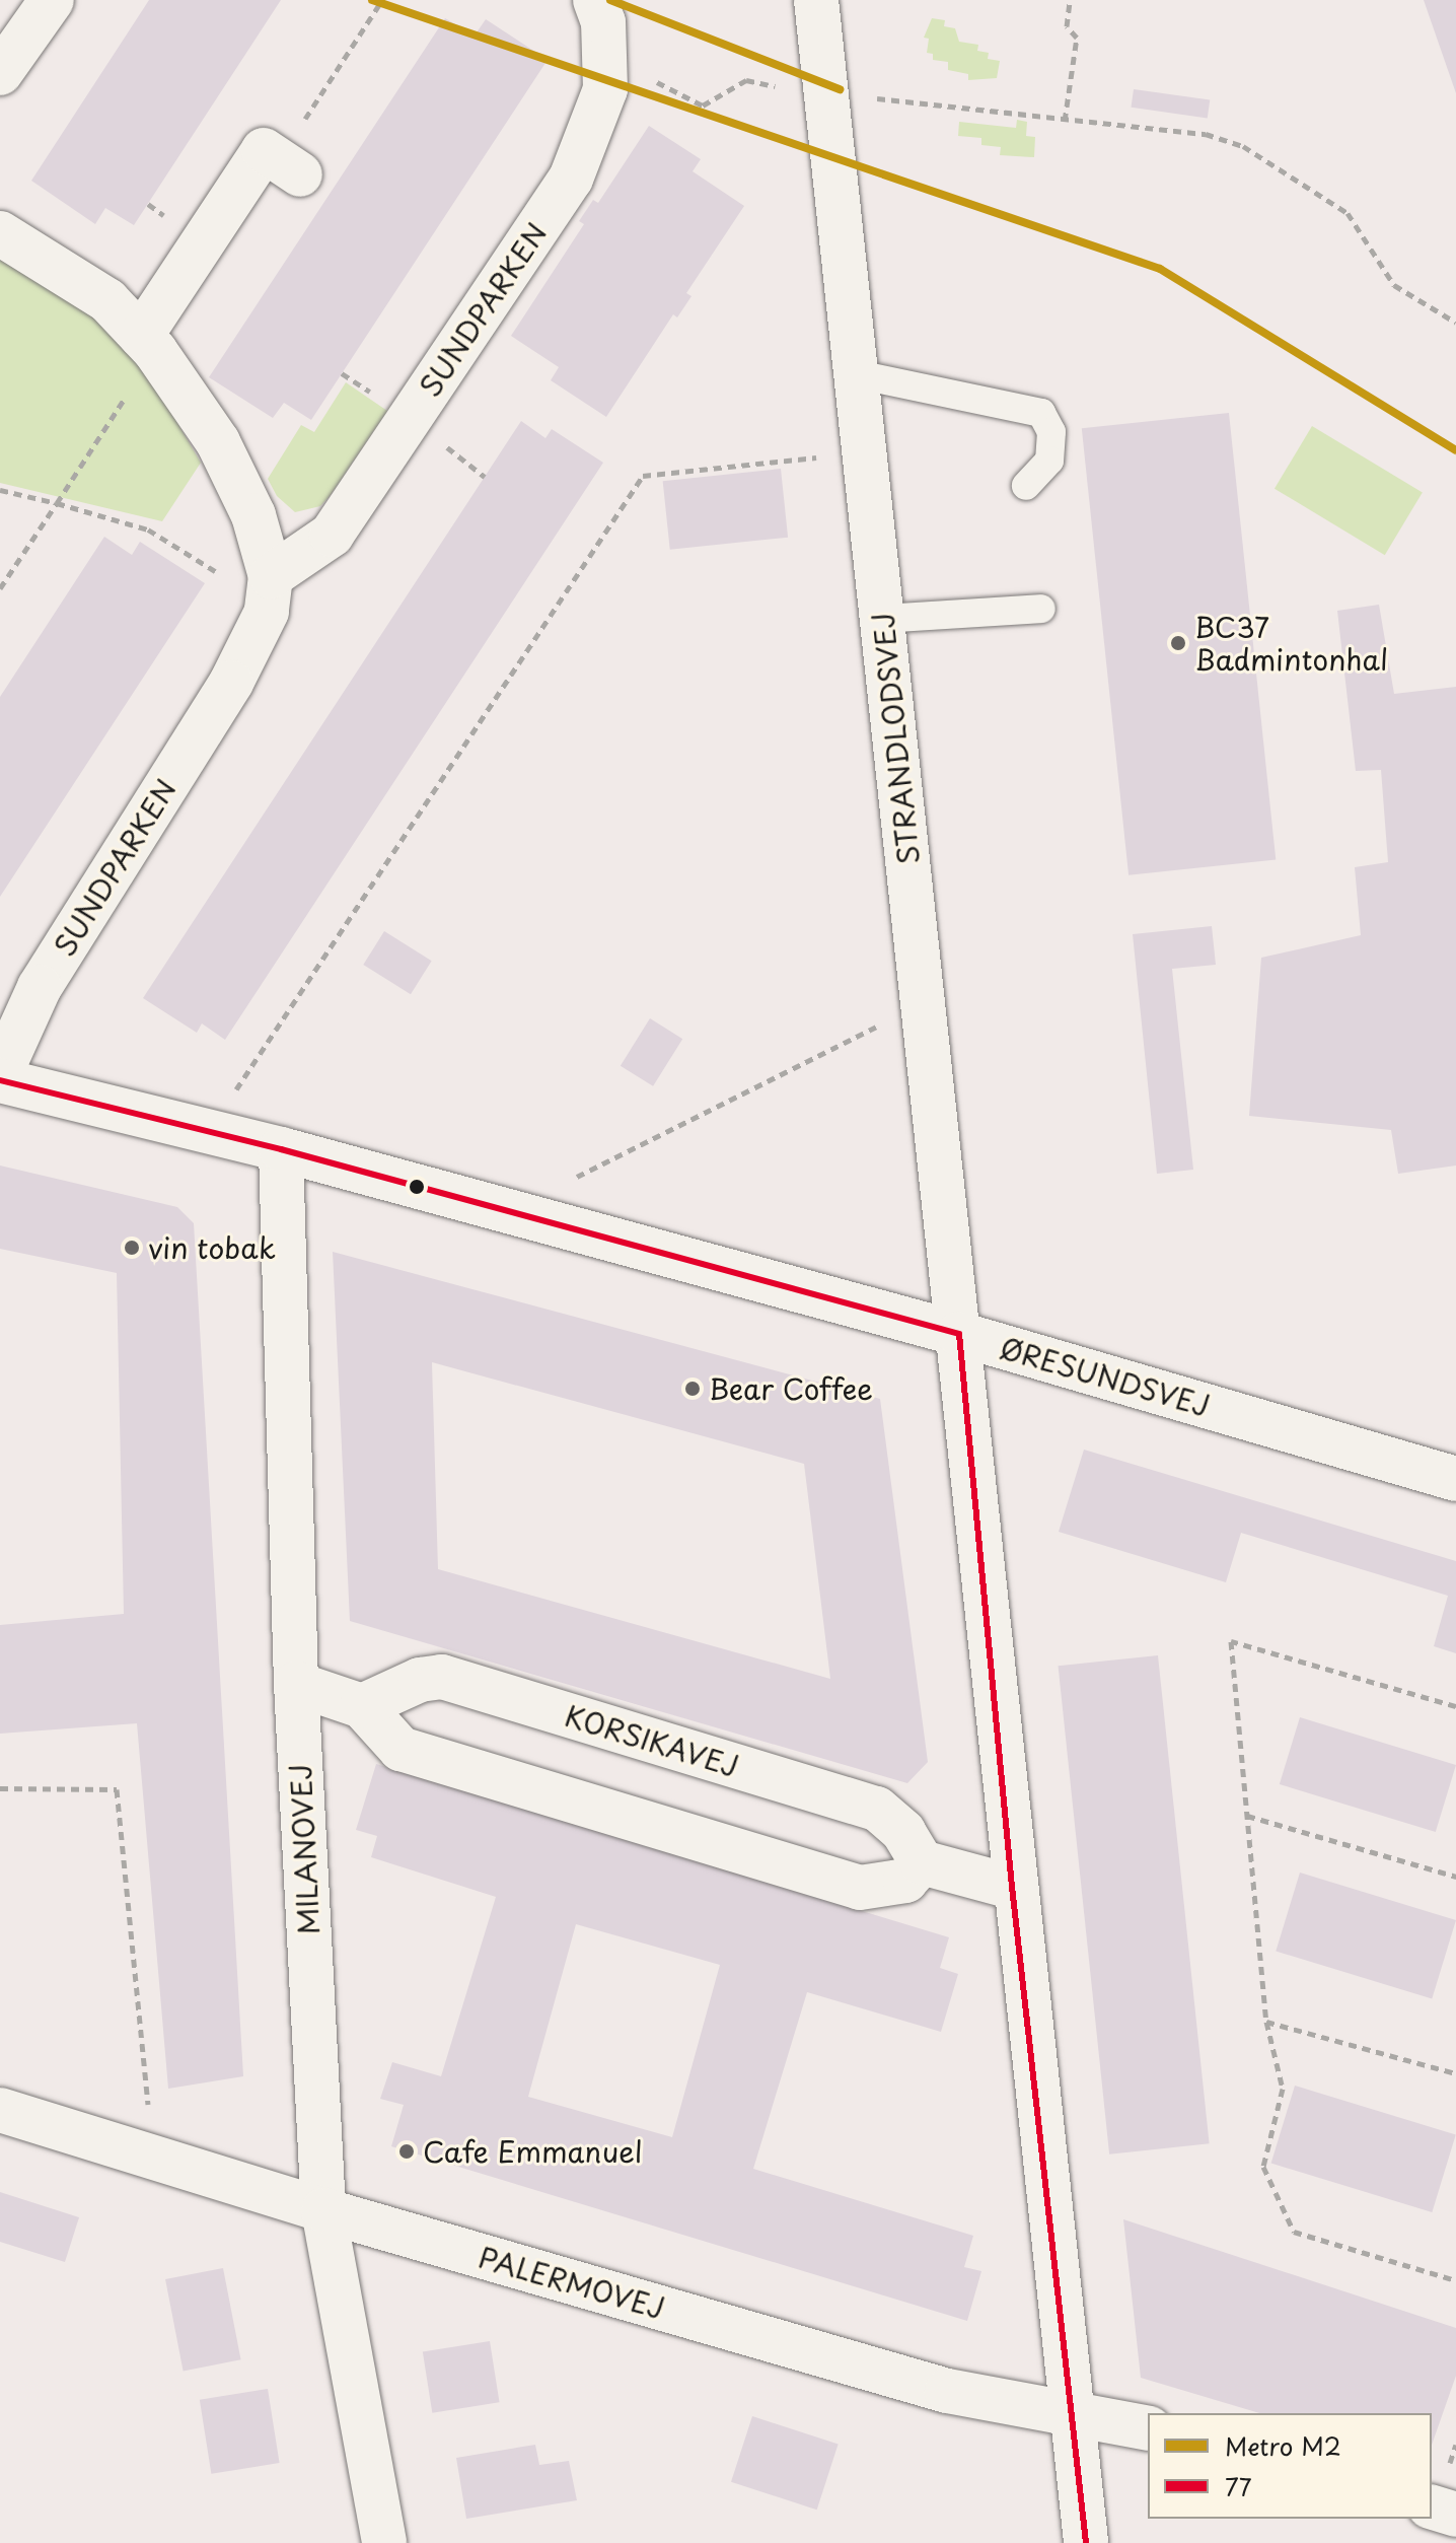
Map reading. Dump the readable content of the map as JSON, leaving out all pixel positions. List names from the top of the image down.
{
  "streets": {
    "street": [
      "SUNDPARKEN",
      "STRANDLODSVEJ",
      "ØRESUNDSVEJ",
      "KORSIKAVEJ",
      "MILANOVEJ",
      "PALERMOVEJ"
    ]
  },
  "crossings": [
    ["STRANDLODSVEJ", "ØRESUNDSVEJ"],
    ["STRANDLODSVEJ", "PALERMOVEJ"],
    ["ØRESUNDSVEJ", "MILANOVEJ"],
    ["MILANOVEJ", "PALERMOVEJ"]
  ],
  "places": [
    "BC37 Badmintonhal",
    "vin tobak",
    "Bear Coffee",
    "Cafe Emmanuel"
  ],
  "lines": ["metro line M2", "transit line 77"],
  "legend": ["Metro M2", "77"]
}
